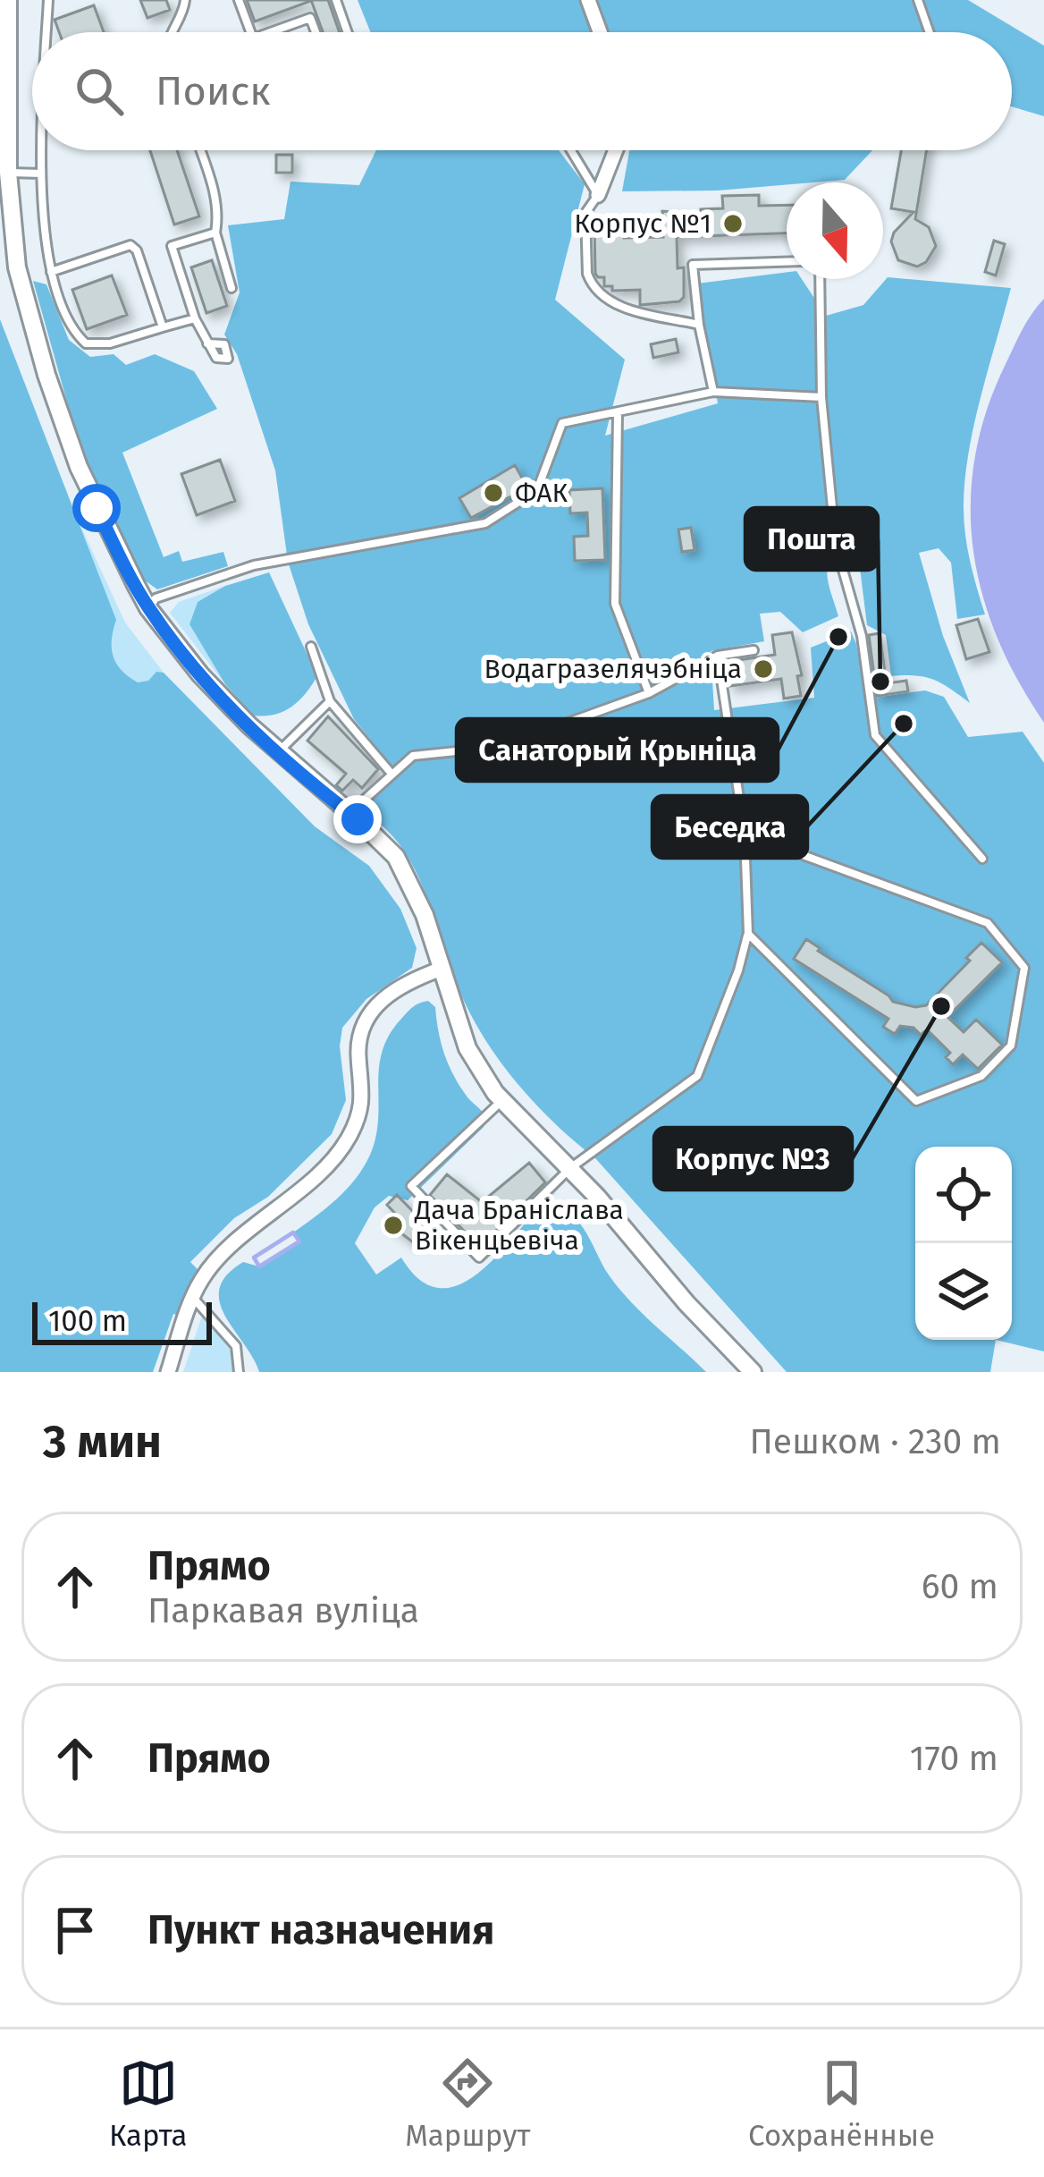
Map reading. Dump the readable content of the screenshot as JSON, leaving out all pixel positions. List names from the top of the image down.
{
  "places": [
    "Корпус №1",
    "ФАК",
    "Санаторый Крыніца",
    "Водагразелячэбніца",
    "Пошта",
    "Беседка",
    "Корпус №3",
    "Дача Браніслава Вікенцьевіча"
  ],
  "scale_bar": "100 m",
  "north": "bottom",
  "page": {
    "search": "Поиск",
    "scale": "100 m",
    "heading": ["3 мин", "Пешком · 230 m"],
    "list": [
      ["Прямо", "Паркавая вуліца", "60 m"],
      ["Прямо", "170 m"],
      "Пункт назначения"
    ],
    "nav": ["Карта", "Маршрут", "Сохранённые"]
  }
}
